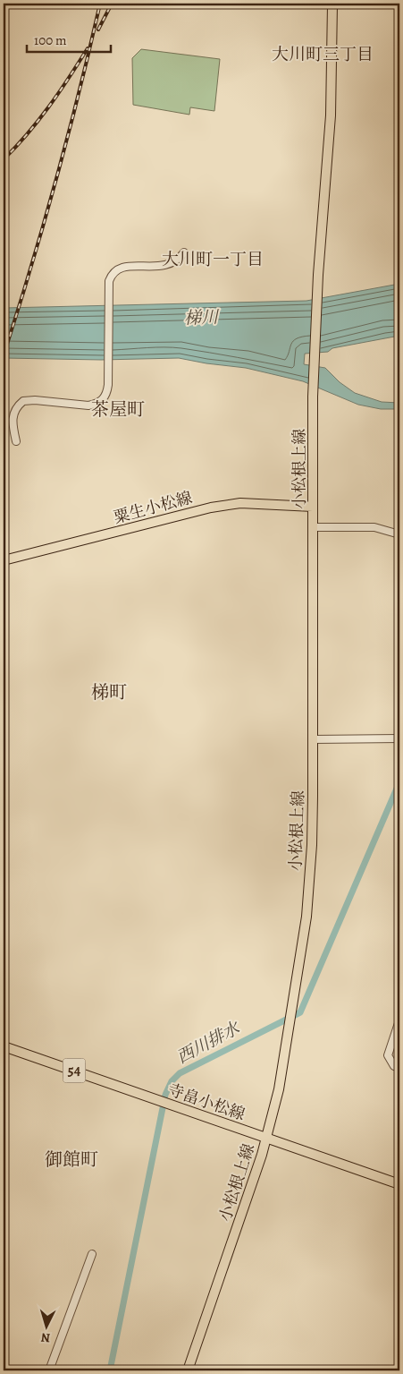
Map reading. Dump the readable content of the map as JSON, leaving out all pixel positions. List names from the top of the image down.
{
  "streets": {
    "main road": [
      "小松根上線",
      "粟生小松線",
      "54",
      "寺畠小松線"
    ]
  },
  "crossings": [
    ["小松根上線", "粟生小松線"],
    ["小松根上線", "寺畠小松線"]
  ],
  "districts": [
    "大川町三丁目",
    "大川町一丁目",
    "茶屋町",
    "梯町",
    "御館町"
  ],
  "water": ["梯川", "西川排水"],
  "scale_bar": "100 m",
  "north": "bottom"
}
